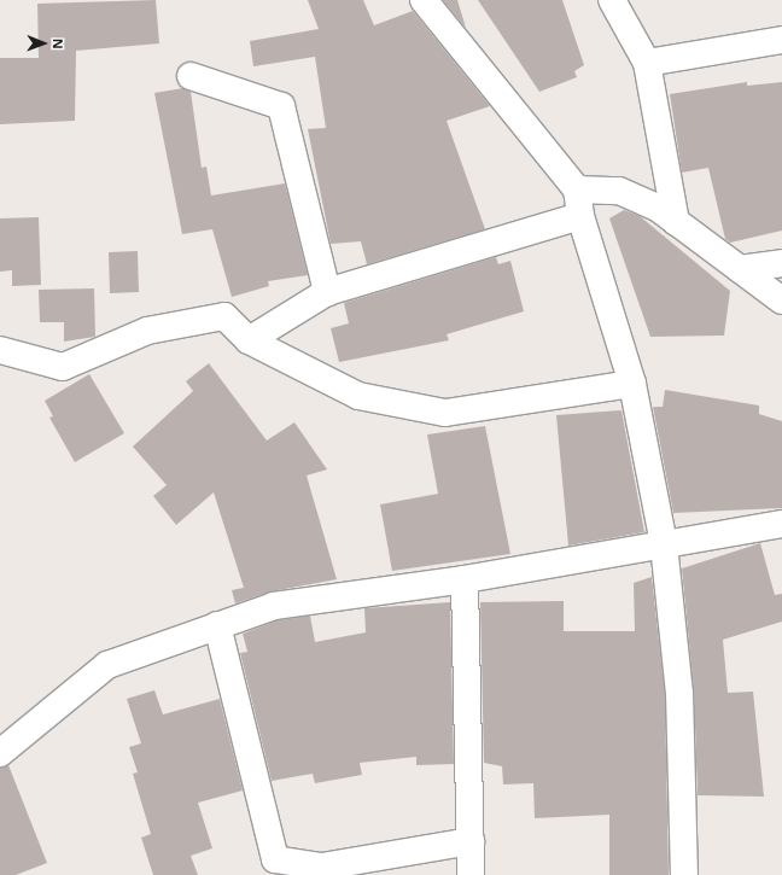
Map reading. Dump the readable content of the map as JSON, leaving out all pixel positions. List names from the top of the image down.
{
  "north": "right"
}
